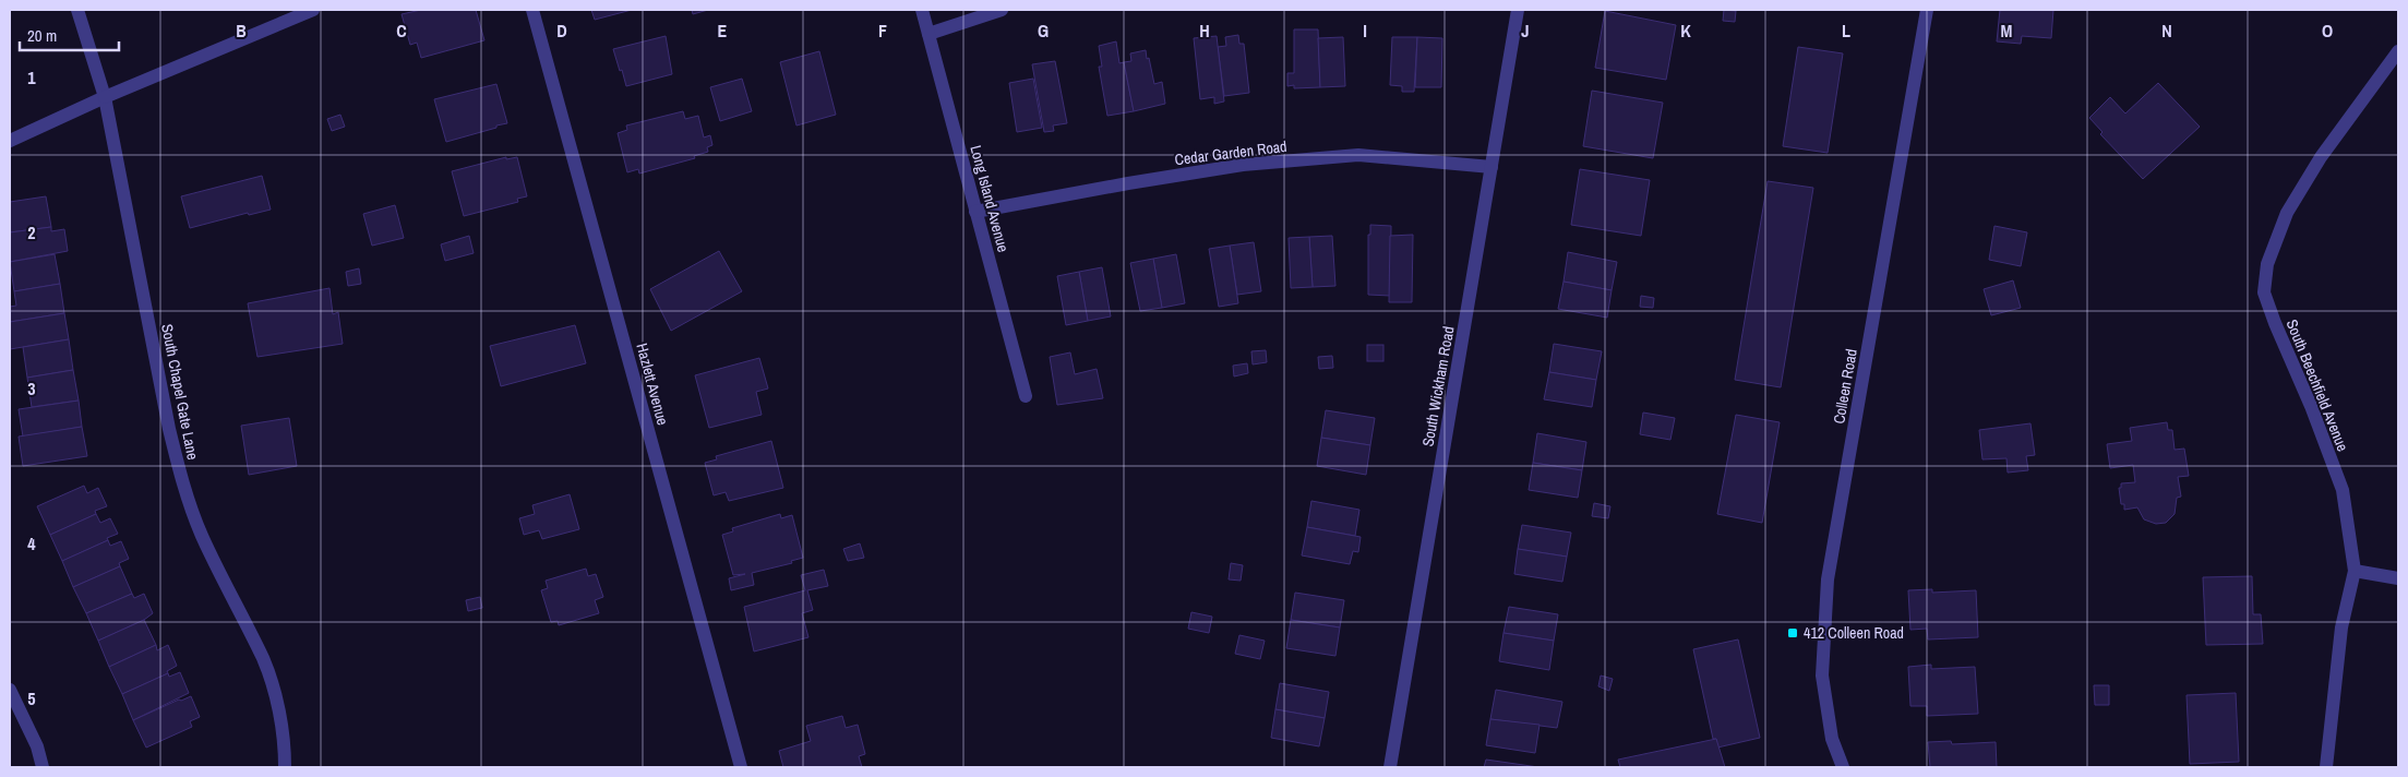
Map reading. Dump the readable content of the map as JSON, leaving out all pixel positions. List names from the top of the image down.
{
  "streets": {
    "street": [
      "Cedar Garden Road",
      "Long Island Avenue",
      "Hazlett Avenue",
      "South Beechfield Avenue",
      "South Wickham Road",
      "Colleen Road",
      "South Chapel Gate Lane"
    ]
  },
  "crossings": [
    ["Cedar Garden Road", "Long Island Avenue"],
    ["Cedar Garden Road", "South Wickham Road"]
  ],
  "places": {
    "transit": ["412 Colleen Road"]
  },
  "scale_bar": "20 m",
  "grid": {
    "columns": [
      "B",
      "C",
      "D",
      "E",
      "F",
      "G",
      "H",
      "I",
      "J",
      "K",
      "L",
      "M",
      "N",
      "O"
    ],
    "rows": [
      "1",
      "2",
      "3",
      "4",
      "5"
    ]
  }
}
